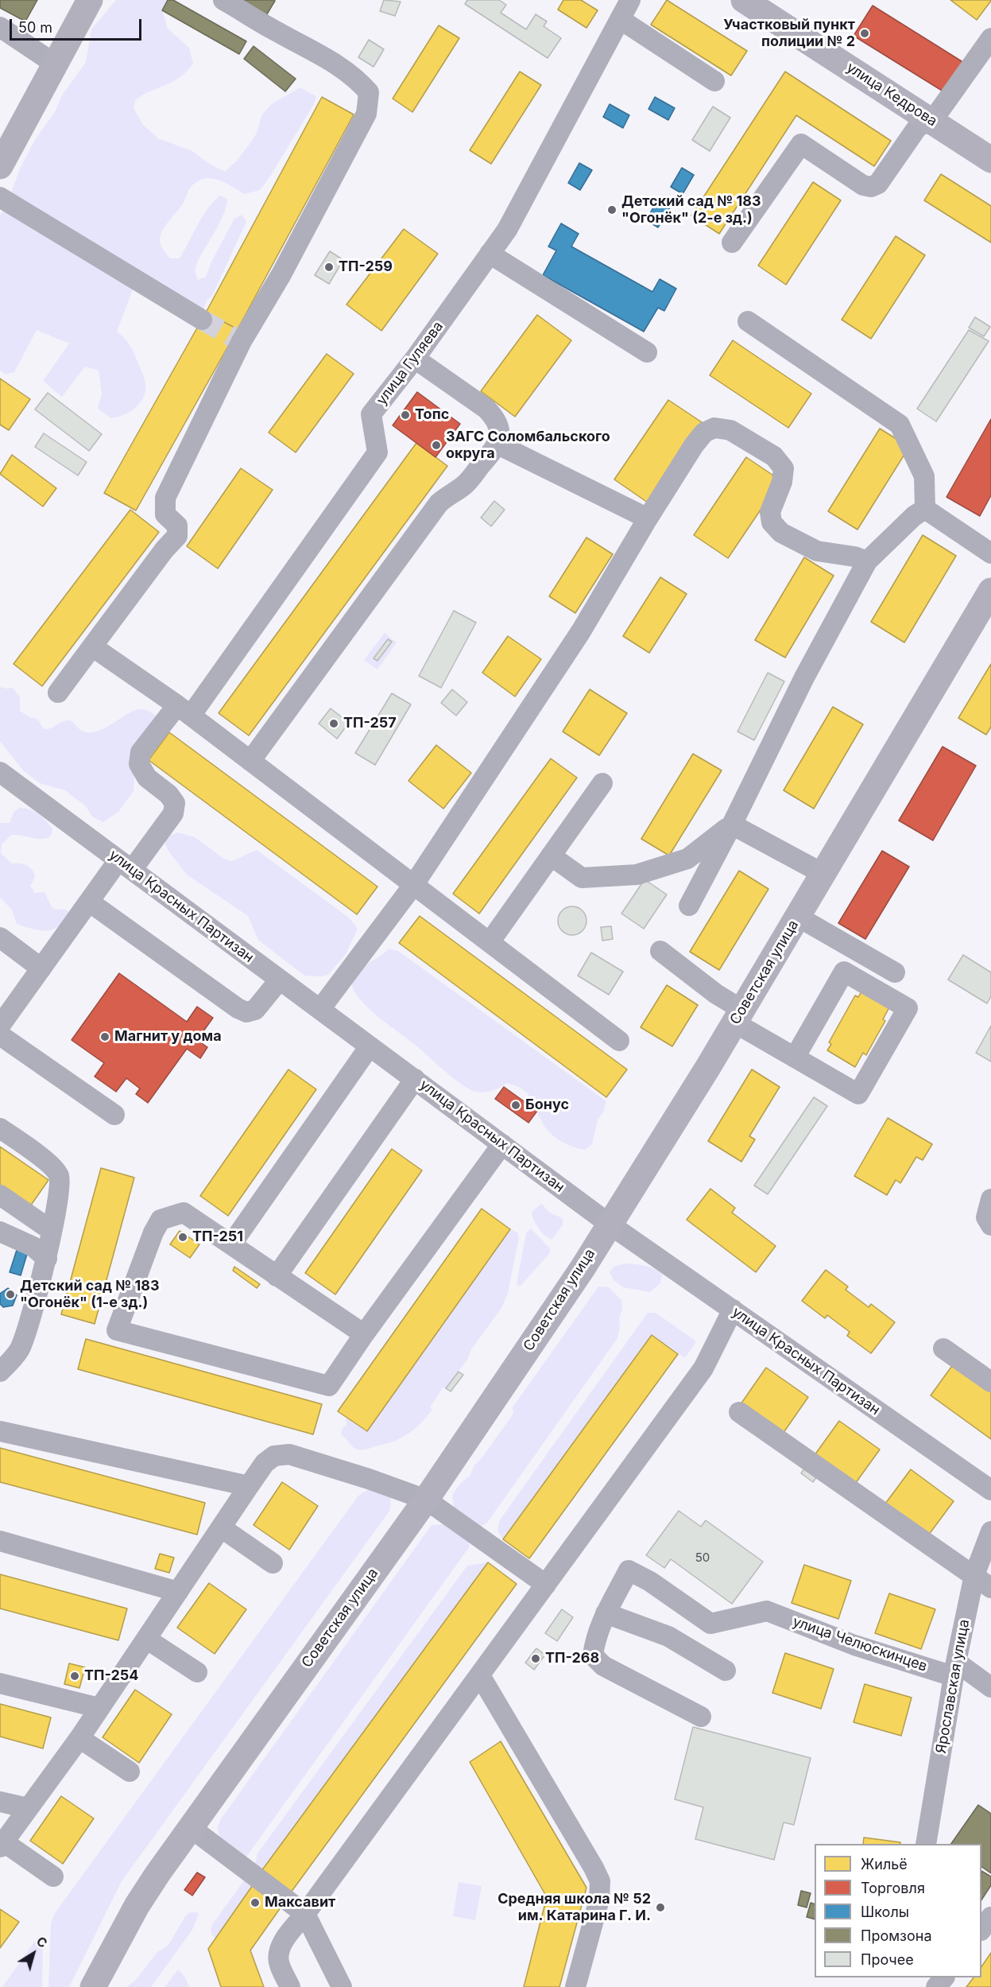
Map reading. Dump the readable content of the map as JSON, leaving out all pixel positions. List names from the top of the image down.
{
  "streets": {
    "main road": ["улица Кедрова", "Советская улица"],
    "street": [
      "улица Гуляева",
      "улица Красных Партизан",
      "улица Челюскинцев",
      "Ярославская улица"
    ]
  },
  "crossings": [
    ["улица Гуляева", "улица Красных Партизан"],
    ["улица Красных Партизан", "Советская улица"],
    ["улица Челюскинцев", "Ярославская улица"]
  ],
  "places": [
    "Участковый пункт полиции № 2",
    "Детский сад № 183 \"Огонёк\" (2-е зд.)",
    "ТП-259",
    "Топс",
    "ЗАГС Соломбальского округа",
    "ТП-257",
    "Магнит у дома",
    "Бонус",
    "ТП-251",
    "Детский сад № 183 \"Огонёк\" (1-е зд.)",
    "ТП-268",
    "ТП-254",
    "Максавит",
    "Средняя школа № 52 им. Катарина Г. И."
  ],
  "house_numbers": ["50"],
  "legend": [
    "Жильё",
    "Торговля",
    "Школы",
    "Промзона",
    "Прочее"
  ],
  "scale_bar": "50 m",
  "north": "top right"
}
